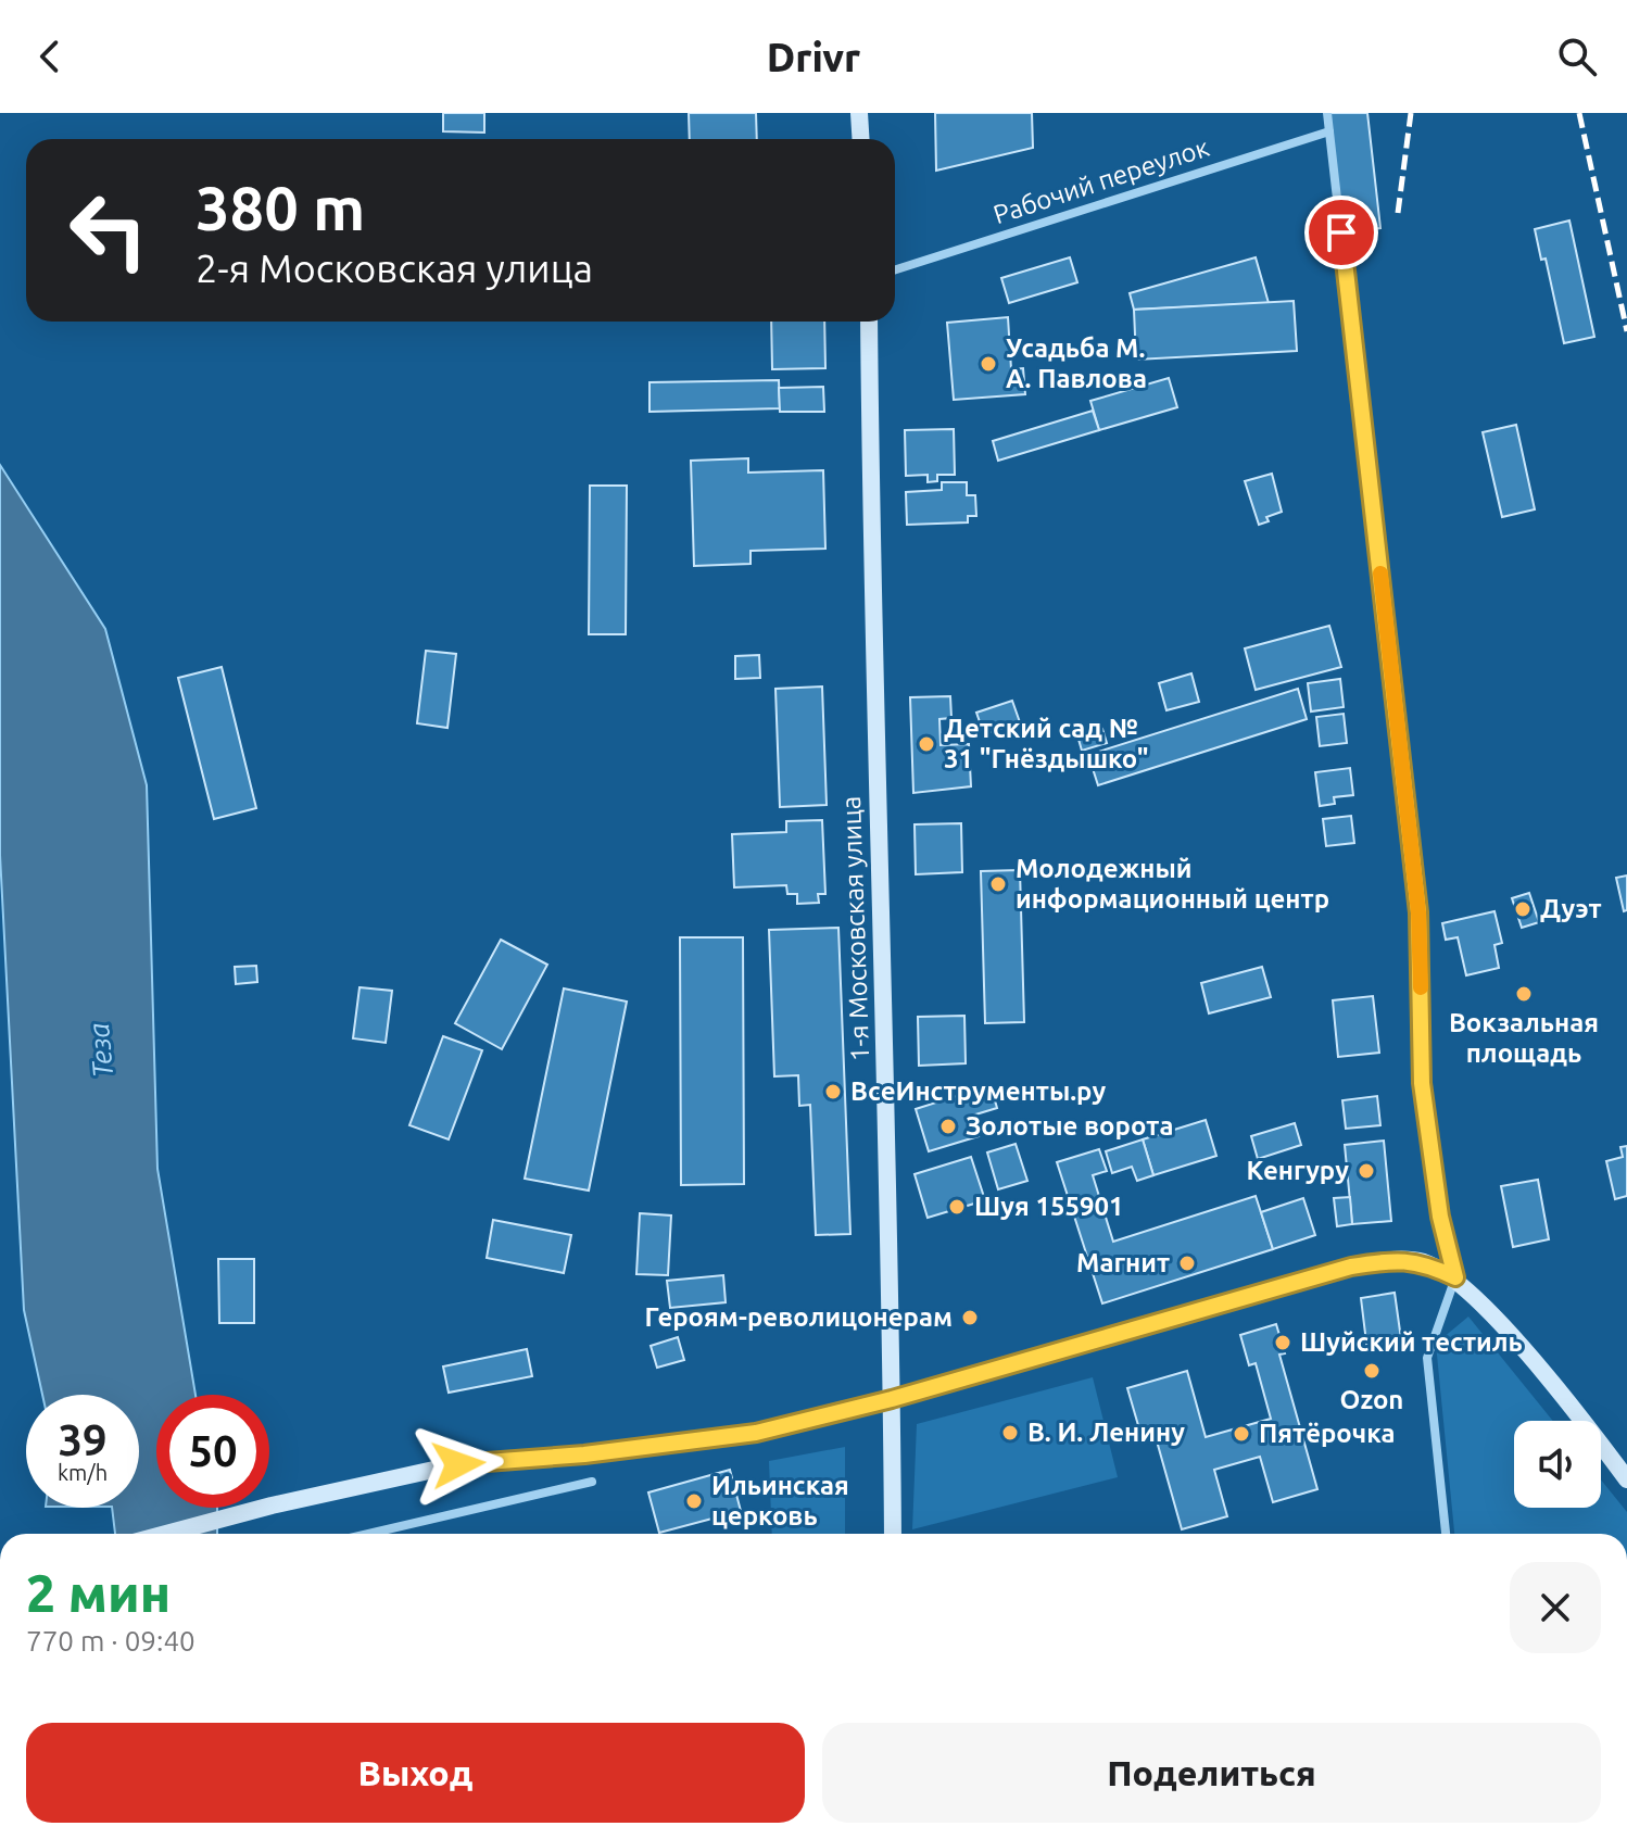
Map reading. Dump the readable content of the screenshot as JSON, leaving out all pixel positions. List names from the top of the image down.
{
  "streets": {
    "main road": ["1-я Московская улица"],
    "street": ["Рабочий переулок"]
  },
  "water": ["Теза"],
  "places": [
    "Усадьба М. А. Павлова",
    "Детский сад № 31 \"Гнёздышко\"",
    "Молодежный информационный центр",
    "Дуэт",
    "Вокзальная площадь",
    "ВсеИнструменты.ру",
    "Золотые ворота",
    "Кенгуру",
    "Шуя 155901",
    "Магнит",
    "Героям-револицонерам",
    "Шуйский тестиль",
    "Ozon",
    "В. И. Ленину",
    "Пятёрочка",
    "Ильинская церковь"
  ],
  "page": {
    "header": "Drivr",
    "turn": ["380 m", "2-я Московская улица"],
    "speed": "39 km/h",
    "limit": "50",
    "heading": ["2 мин", "770 m · 09:40"],
    "buttons": ["Выход", "Поделиться"]
  }
}
